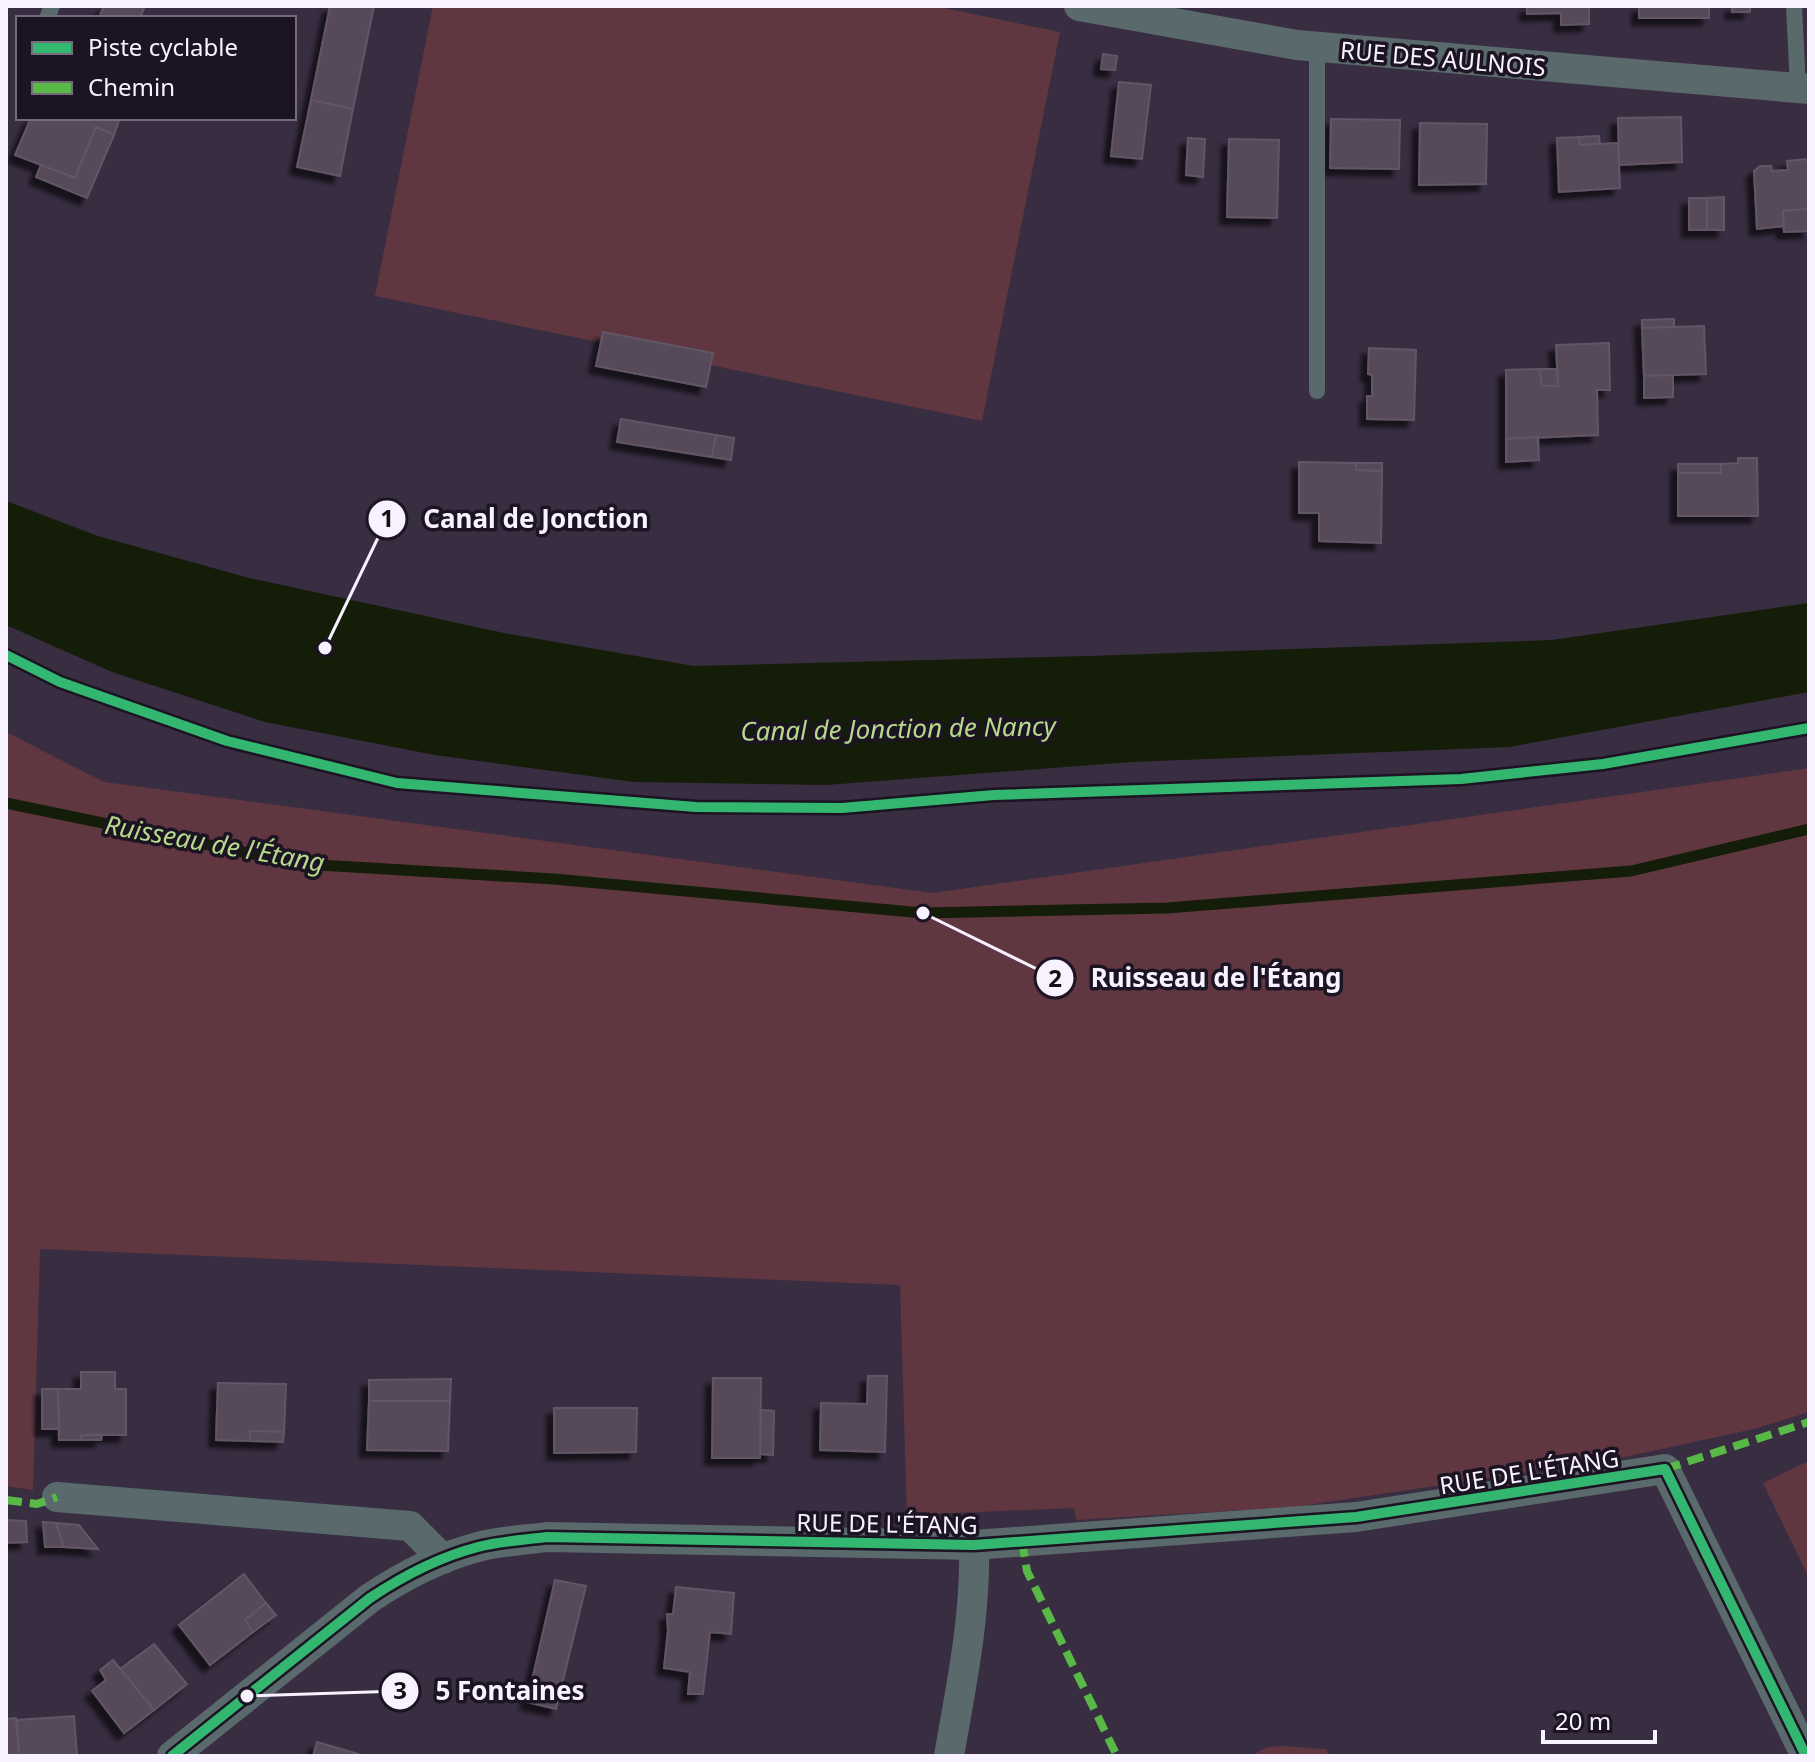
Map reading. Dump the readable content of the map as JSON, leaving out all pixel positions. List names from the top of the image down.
{
  "streets": {
    "street": ["RUE DES AULNOIS", "RUE DE L'ÉTANG"]
  },
  "water": ["Canal de Jonction de Nancy", "Ruisseau de l'Étang"],
  "places": ["Canal de Jonction", "Ruisseau de l'Étang", "5 Fontaines"],
  "legend": ["Piste cyclable", "Chemin"],
  "scale_bar": "20 m"
}
